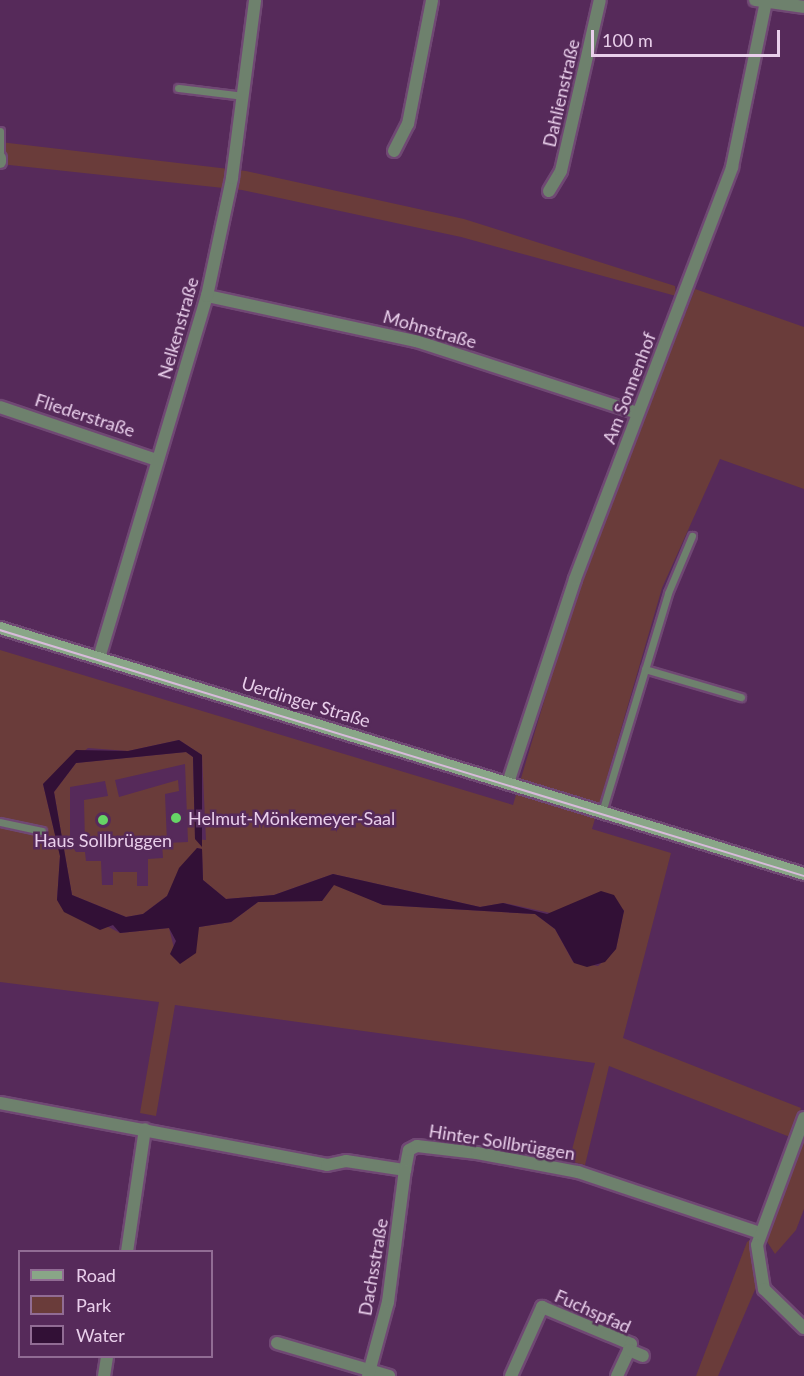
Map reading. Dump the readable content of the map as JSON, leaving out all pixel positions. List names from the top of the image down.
{
  "streets": {
    "main road": ["Uerdinger Straße"],
    "street": [
      "Dahlienstraße",
      "Nelkenstraße",
      "Mohnstraße",
      "Am Sonnenhof",
      "Fliederstraße",
      "Hinter Sollbrüggen",
      "Dachsstraße",
      "Fuchspfad"
    ]
  },
  "crossings": [
    ["Nelkenstraße", "Mohnstraße"],
    ["Nelkenstraße", "Fliederstraße"],
    ["Nelkenstraße", "Uerdinger Straße"],
    ["Mohnstraße", "Am Sonnenhof"],
    ["Am Sonnenhof", "Uerdinger Straße"],
    ["Hinter Sollbrüggen", "Dachsstraße"]
  ],
  "places": ["Helmut-Mönkemeyer-Saal", "Haus Sollbrüggen"],
  "legend": ["Road", "Park", "Water"],
  "scale_bar": "100 m"
}
